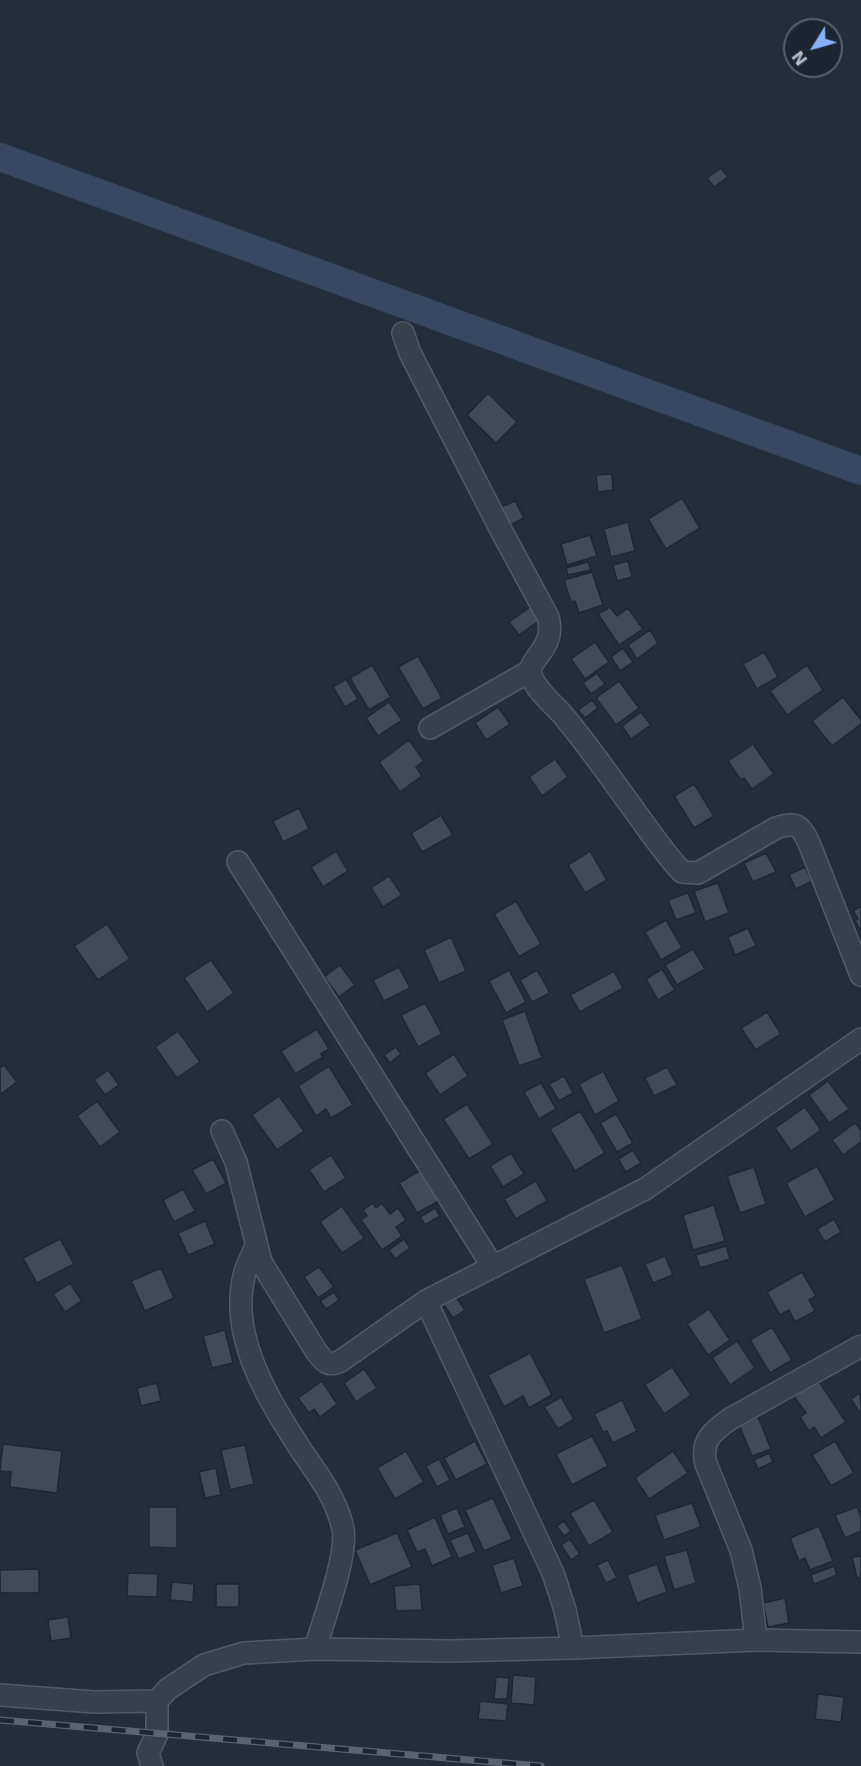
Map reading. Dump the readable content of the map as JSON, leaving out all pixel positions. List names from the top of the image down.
{
  "north": "bottom left"
}
